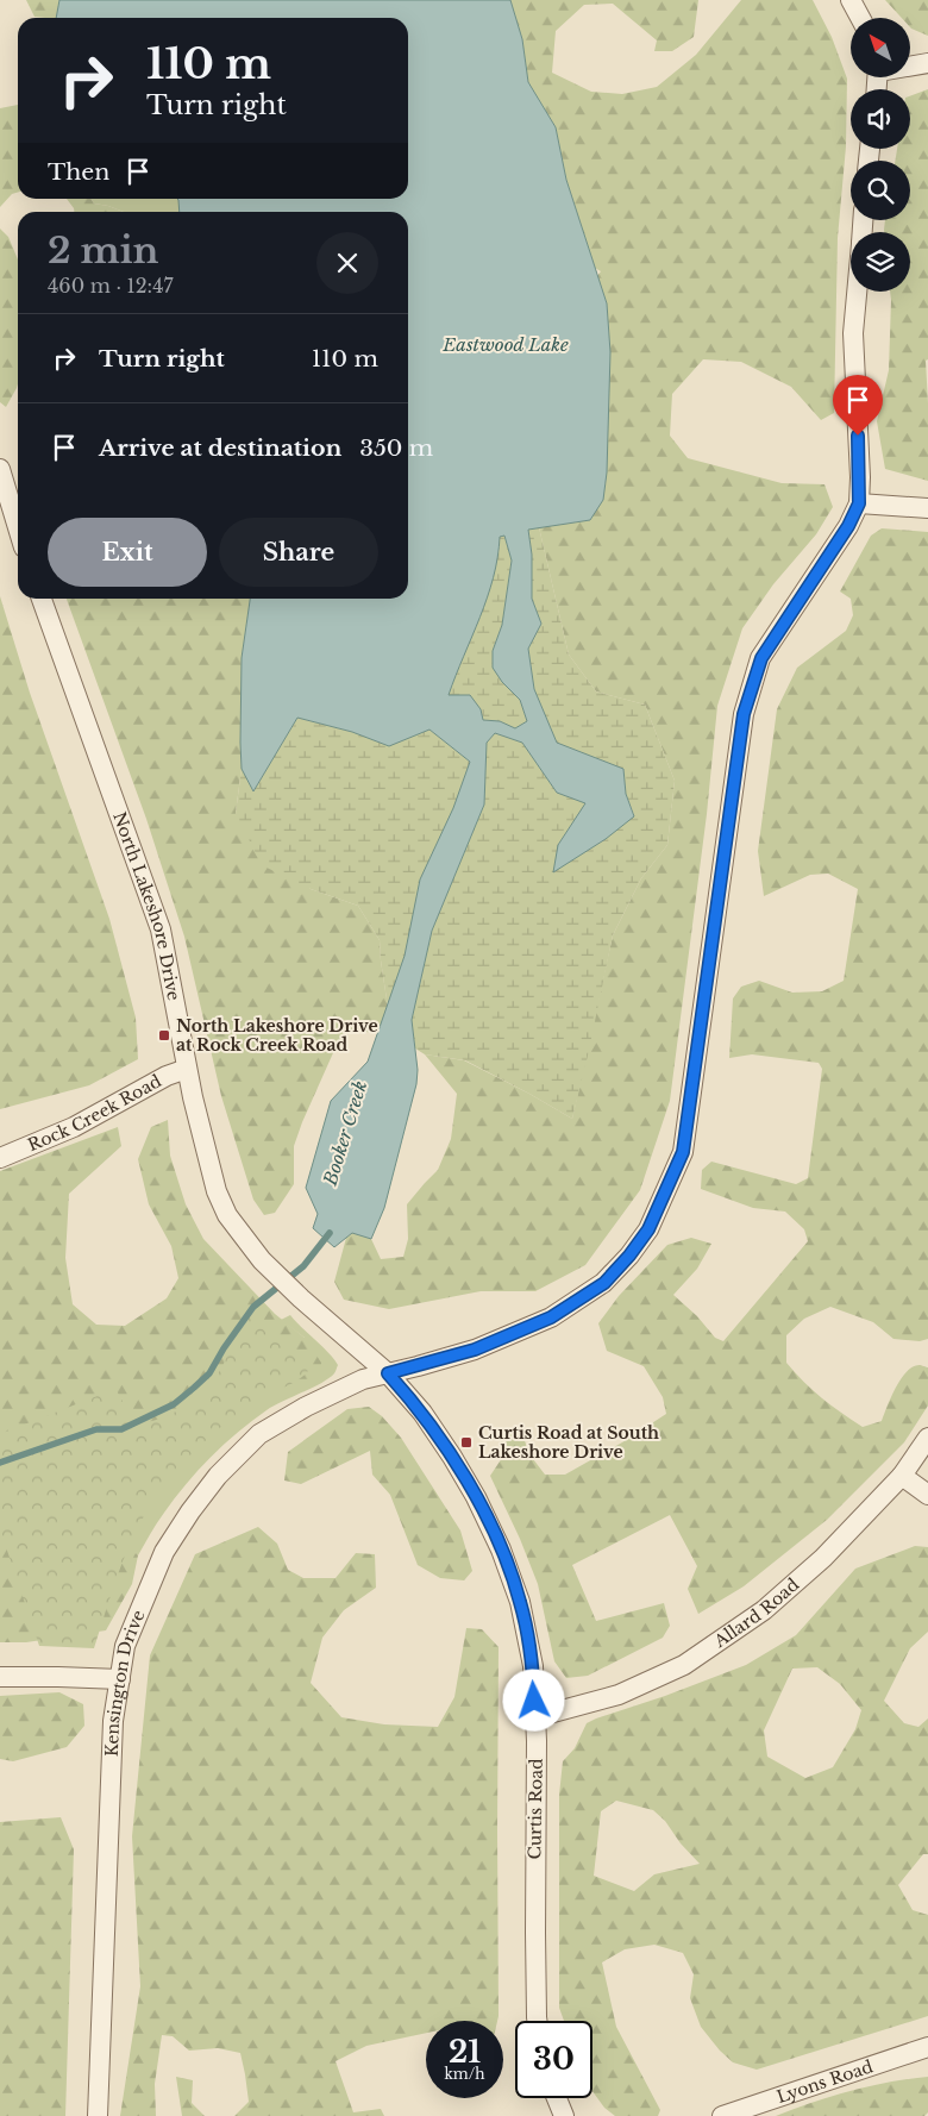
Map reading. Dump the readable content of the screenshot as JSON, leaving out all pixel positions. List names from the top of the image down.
{
  "streets": {
    "street": [
      "North Lakeshore Drive",
      "Rock Creek Road",
      "Allard Road",
      "Kensington Drive",
      "Curtis Road",
      "Lyons Road"
    ]
  },
  "crossings": [
    ["North Lakeshore Drive", "Rock Creek Road"],
    ["North Lakeshore Drive", "Kensington Drive"],
    ["North Lakeshore Drive", "Curtis Road"],
    ["Allard Road", "Curtis Road"],
    ["Kensington Drive", "Curtis Road"]
  ],
  "water": ["Eastwood Lake", "Booker Creek"],
  "places": {
    "transit": ["North Lakeshore Drive at Rock Creek Road", "Curtis Road at South Lakeshore Drive"]
  },
  "north": "top left",
  "page": {
    "turn": ["110 m", "Turn right"],
    "then": "Then",
    "heading": ["2 min", "460 m · 12:47"],
    "list": [
      {
        "name": "Turn right",
        "value": "110 m"
      },
      {
        "name": "Arrive at destination",
        "value": "350 m"
      }
    ],
    "buttons": ["Exit", "Share"],
    "speed": "21 km/h",
    "limit": "30"
  }
}
